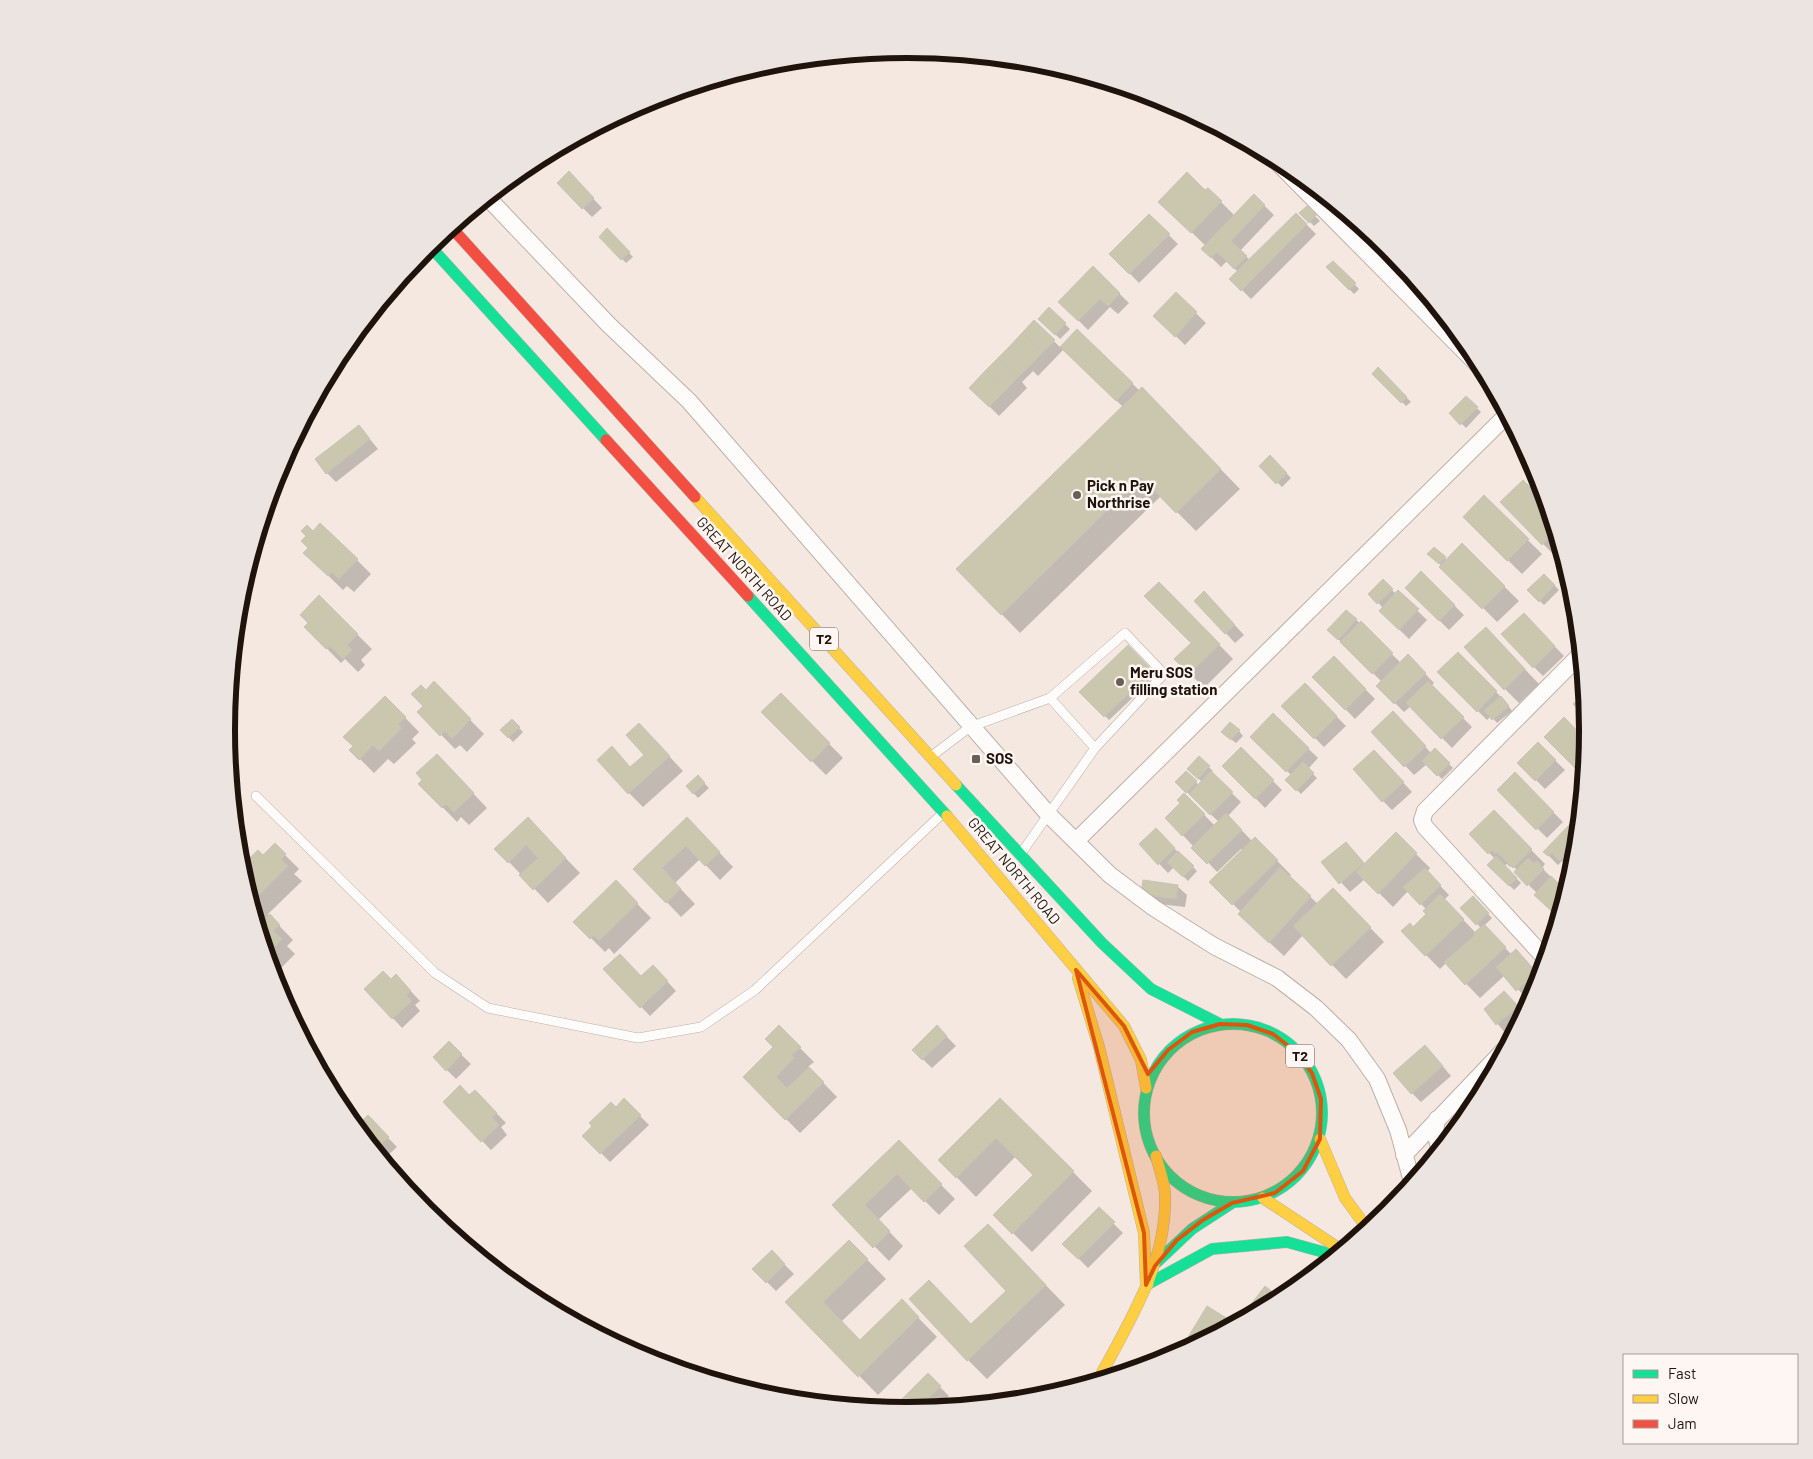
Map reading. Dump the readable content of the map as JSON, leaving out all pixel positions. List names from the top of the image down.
{
  "streets": {
    "main road": ["GREAT NORTH ROAD", "T2"]
  },
  "crossings": [
    ["GREAT NORTH ROAD", "T2"]
  ],
  "places": {
    "other": ["Pick n Pay Northrise", "Meru SOS filling station"],
    "transit": ["SOS"]
  },
  "legend": ["Fast", "Slow", "Jam"]
}
